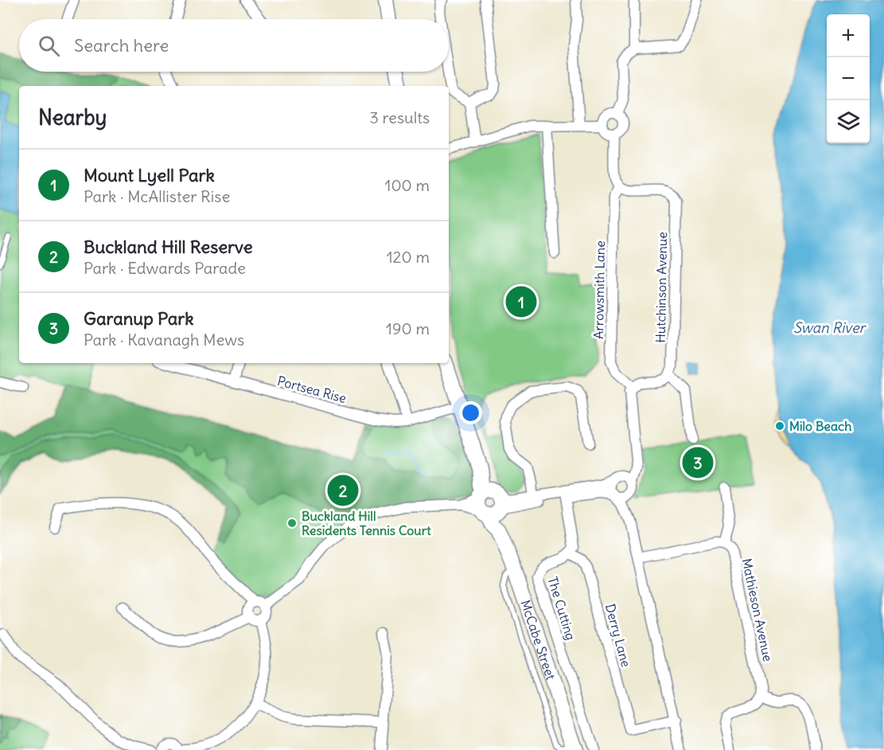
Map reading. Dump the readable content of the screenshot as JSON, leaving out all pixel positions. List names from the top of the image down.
{
  "streets": {
    "street": [
      "Hutchinson Avenue",
      "Arrowsmith Lane",
      "Portsea Rise",
      "The Cutting",
      "Mathieson Avenue",
      "Derry Lane",
      "McCabe Street"
    ]
  },
  "crossings": [
    ["Hutchinson Avenue", "Arrowsmith Lane"],
    ["Portsea Rise", "McCabe Street"],
    ["The Cutting", "Derry Lane"]
  ],
  "water": ["Swan River"],
  "places": ["Milo Beach", "Buckland Hill Residents Tennis Court"],
  "page": {
    "map_buttons": ["+", "−"],
    "search": "Search here",
    "heading": ["Nearby", "3 results"],
    "list": [
      {
        "mark": "1",
        "name": "Mount Lyell Park",
        "note": "Park · McAllister Rise",
        "value": "100 m"
      },
      {
        "mark": "2",
        "name": "Buckland Hill Reserve",
        "note": "Park · Edwards Parade",
        "value": "120 m"
      },
      {
        "mark": "3",
        "name": "Garanup Park",
        "note": "Park · Kavanagh Mews",
        "value": "190 m"
      }
    ],
    "pins": ["1", "3", "2"]
  }
}
